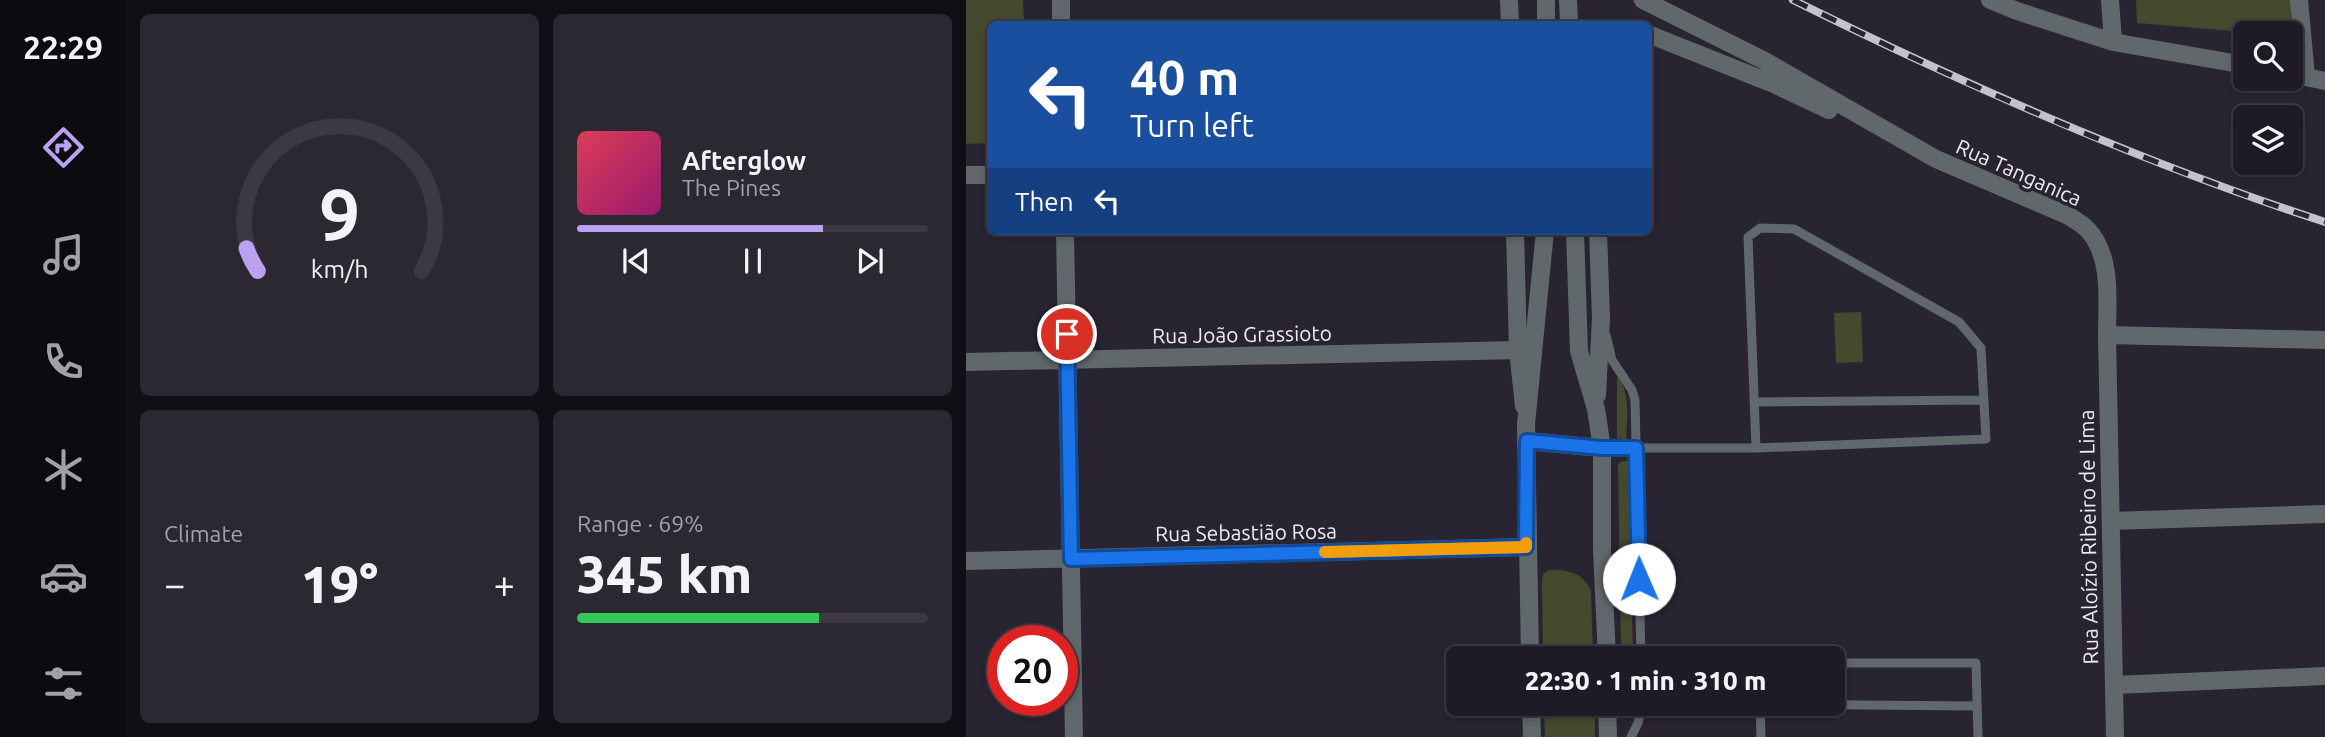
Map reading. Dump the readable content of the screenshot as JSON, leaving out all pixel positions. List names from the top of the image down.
{
  "streets": {
    "street": [
      "Rua Tanganica",
      "Rua João Grassioto",
      "Rua Sebastião Rosa",
      "Rua Aloízio Ribeiro de Lima"
    ]
  },
  "crossings": [
    ["Rua Tanganica", "Rua Aloízio Ribeiro de Lima"]
  ],
  "page": {
    "tabs": "22:29",
    "turn": ["40 m", "Turn left"],
    "song": ["Afterglow", "The Pines"],
    "then": "Then",
    "tile": [
      "Climate",
      ["Range · 69%", "345 km"]
    ],
    "heat": ["−", "19°", "+"],
    "limit": "20",
    "trip": "22:30 · 1 min · 310 m",
    "gauge": ["9", "km/h"]
  }
}
